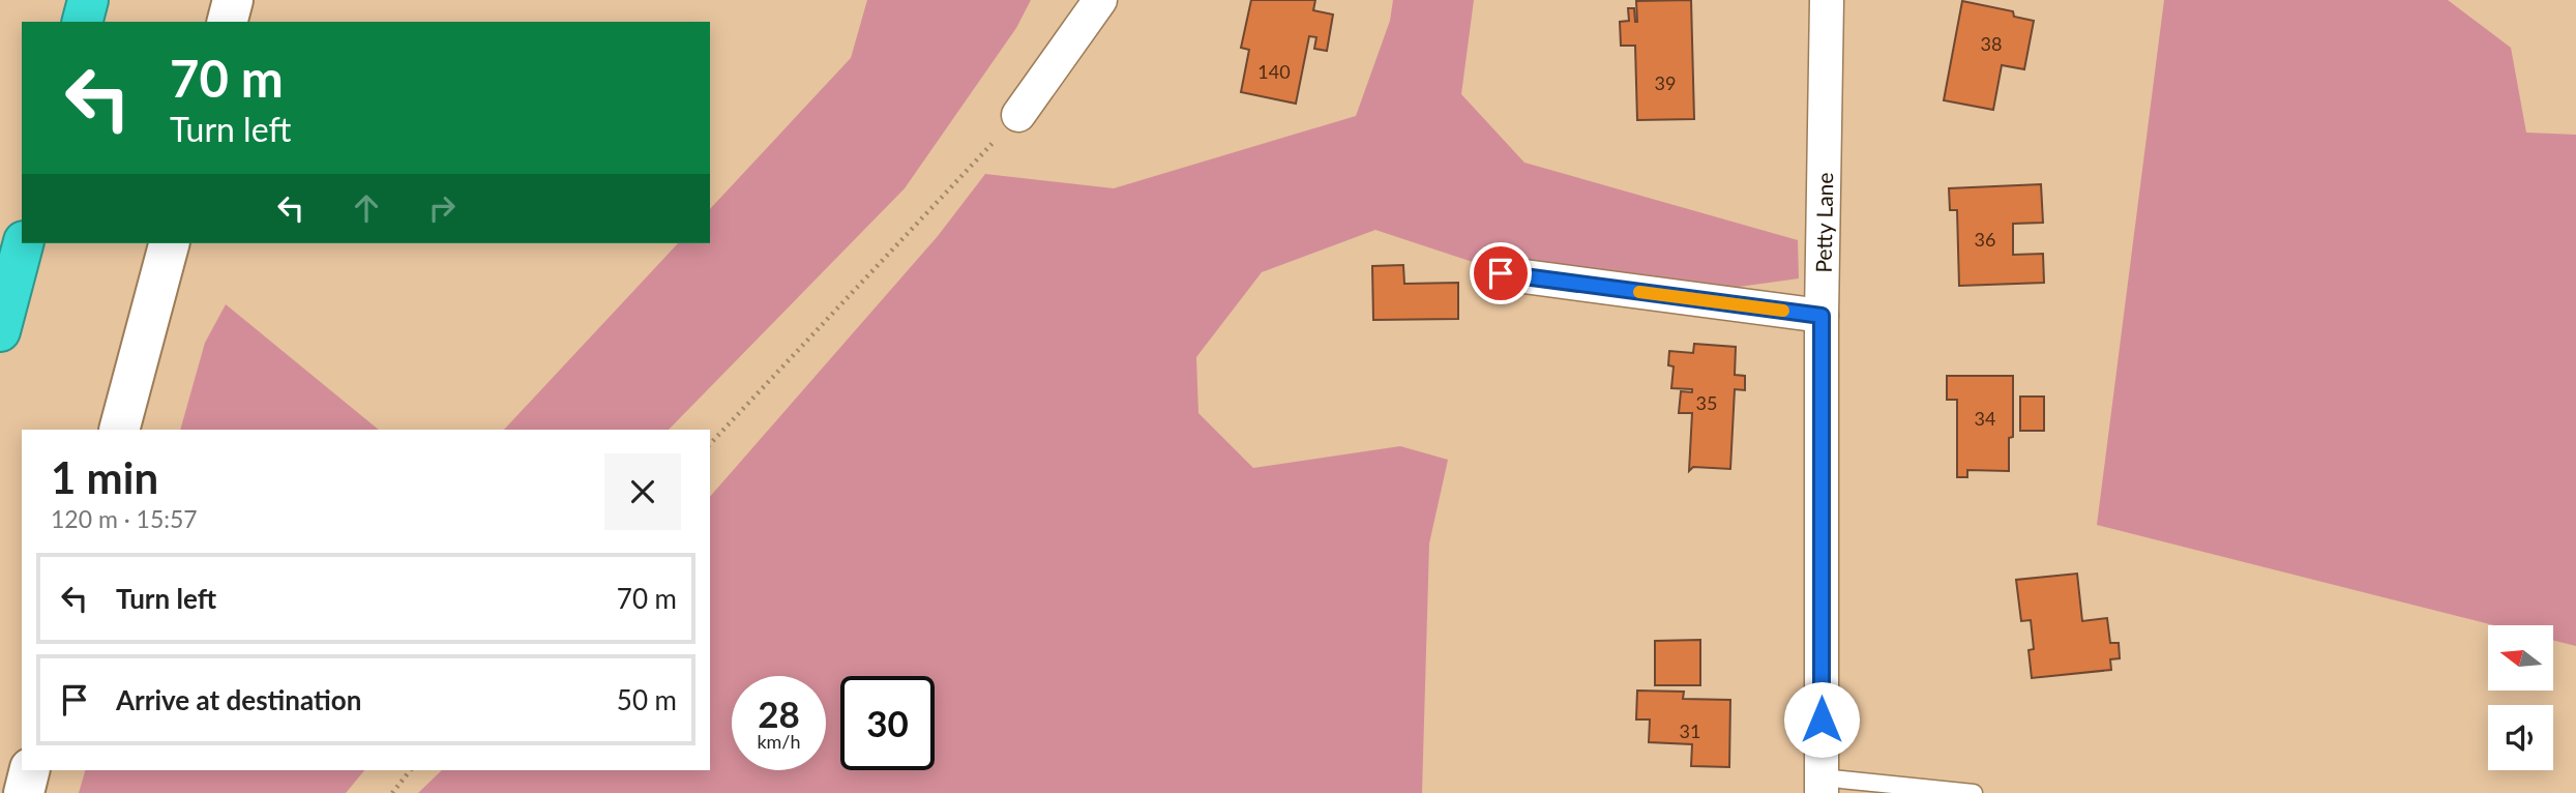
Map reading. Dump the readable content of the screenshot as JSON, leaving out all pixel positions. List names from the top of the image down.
{
  "streets": {
    "street": ["Petty Lane"]
  },
  "house_numbers": [
    "38",
    "140",
    "39",
    "36",
    "35",
    "34",
    "31"
  ],
  "north": "left",
  "page": {
    "turn": ["70 m", "Turn left"],
    "heading": ["1 min", "120 m · 15:57"],
    "list": [
      {
        "name": "Turn left",
        "value": "70 m"
      },
      {
        "name": "Arrive at destination",
        "value": "50 m"
      }
    ],
    "speed": "28 km/h",
    "limit": "30"
  }
}
